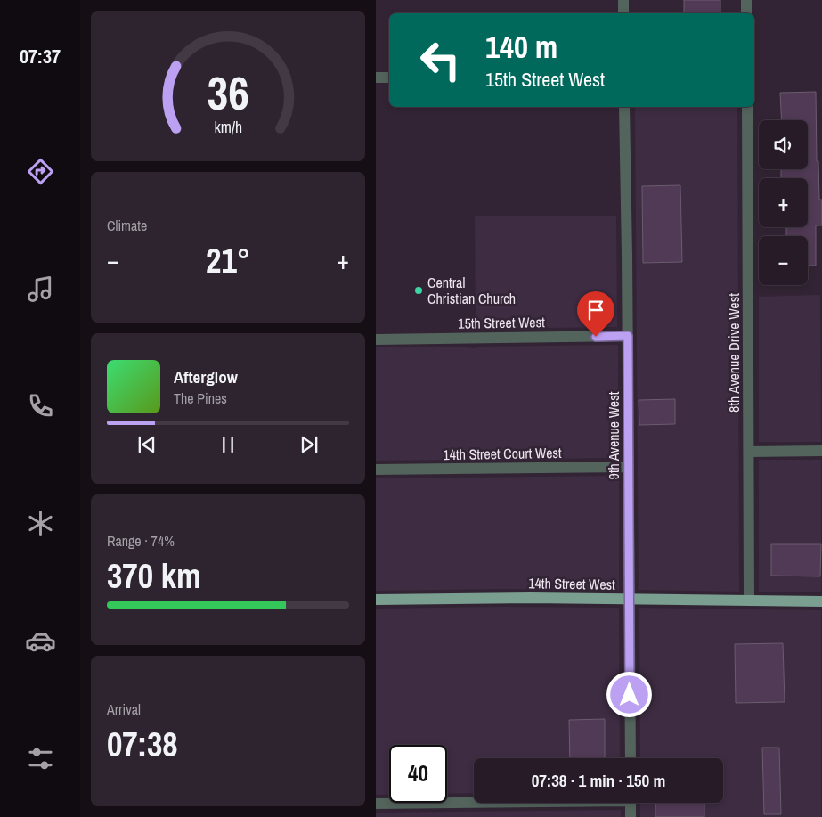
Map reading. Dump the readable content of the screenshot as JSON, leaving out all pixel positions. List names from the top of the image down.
{
  "streets": {
    "main road": ["14th Street West"],
    "street": [
      "15th Street West",
      "8th Avenue Drive West",
      "9th Avenue West",
      "14th Street Court West"
    ]
  },
  "crossings": [
    ["15th Street West", "9th Avenue West"],
    ["8th Avenue Drive West", "14th Street West"],
    ["9th Avenue West", "14th Street Court West"],
    ["9th Avenue West", "14th Street West"]
  ],
  "places": ["Central Christian Church"],
  "page": {
    "tabs": "07:37",
    "turn": ["140 m", "15th Street West"],
    "map_buttons": ["+", "−"],
    "tile": [
      "Climate",
      ["Range · 74%", "370 km"],
      ["Arrival", "07:38"]
    ],
    "heat": ["−", "21°", "+"],
    "song": ["Afterglow", "The Pines"],
    "limit": "40",
    "trip": "07:38 · 1 min · 150 m",
    "gauge": ["36", "km/h"]
  }
}
